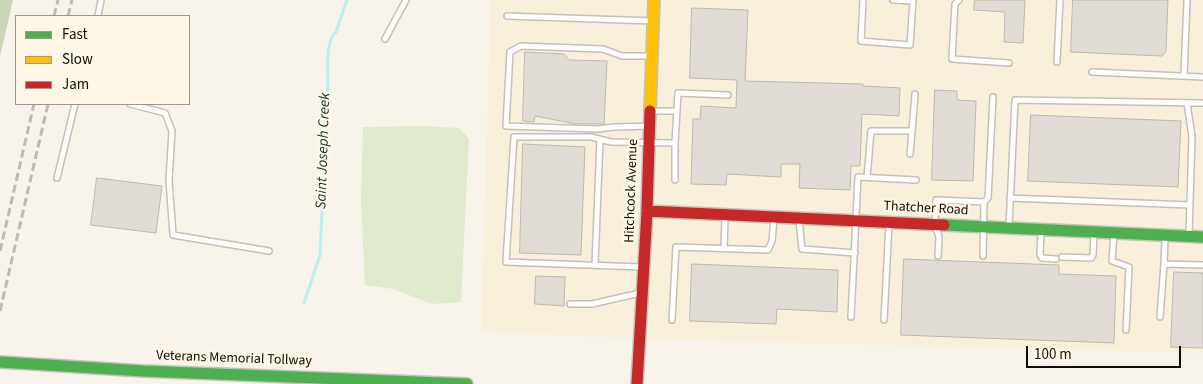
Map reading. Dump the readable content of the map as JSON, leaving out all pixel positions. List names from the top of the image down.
{
  "streets": {
    "main road": ["Hitchcock Avenue", "Thatcher Road", "Veterans Memorial Tollway"]
  },
  "crossings": [
    ["Hitchcock Avenue", "Thatcher Road"]
  ],
  "water": ["Saint Joseph Creek"],
  "legend": ["Fast", "Slow", "Jam"],
  "scale_bar": "100 m"
}
